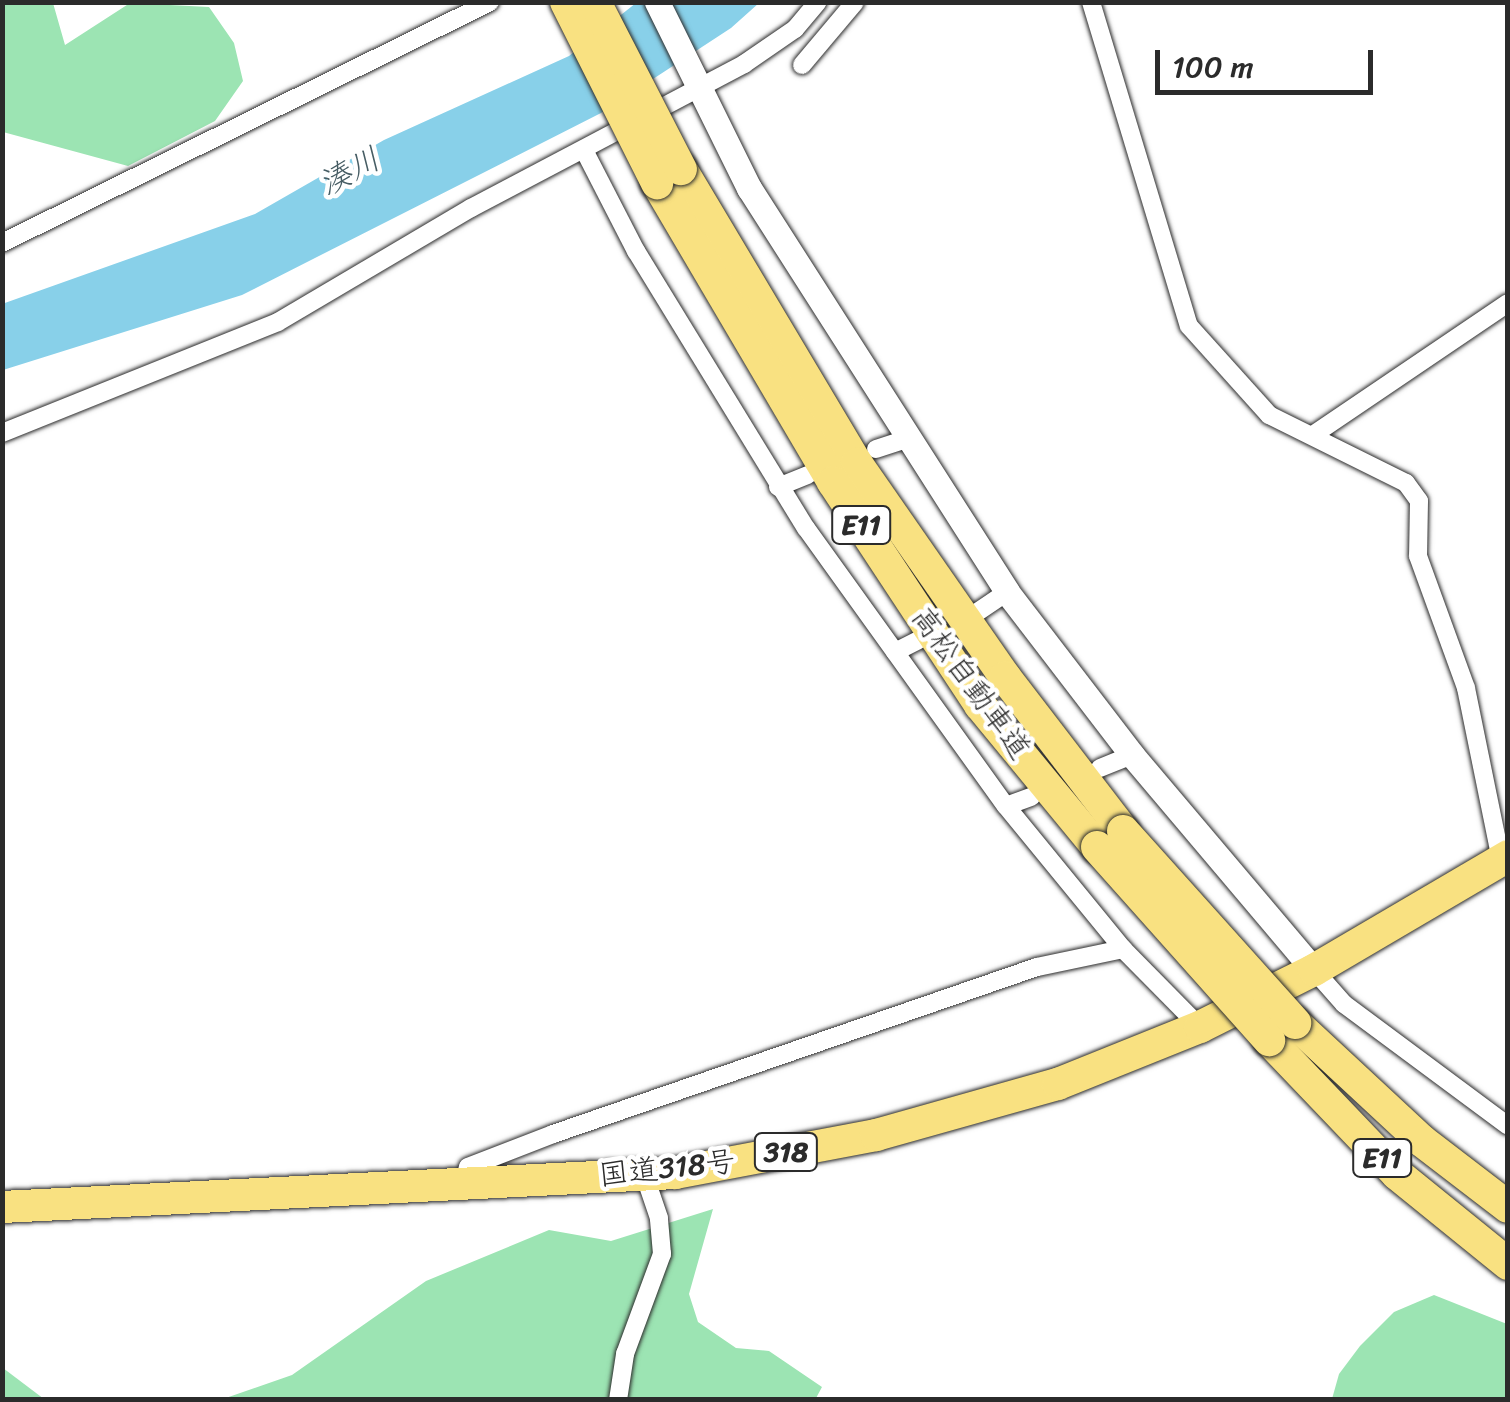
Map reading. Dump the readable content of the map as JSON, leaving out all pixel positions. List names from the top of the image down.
{
  "streets": {
    "highway": [
      "E11",
      "高松自動車道",
      "318",
      "国道318号"
    ]
  },
  "water": ["湊川"],
  "scale_bar": "100 m"
}
